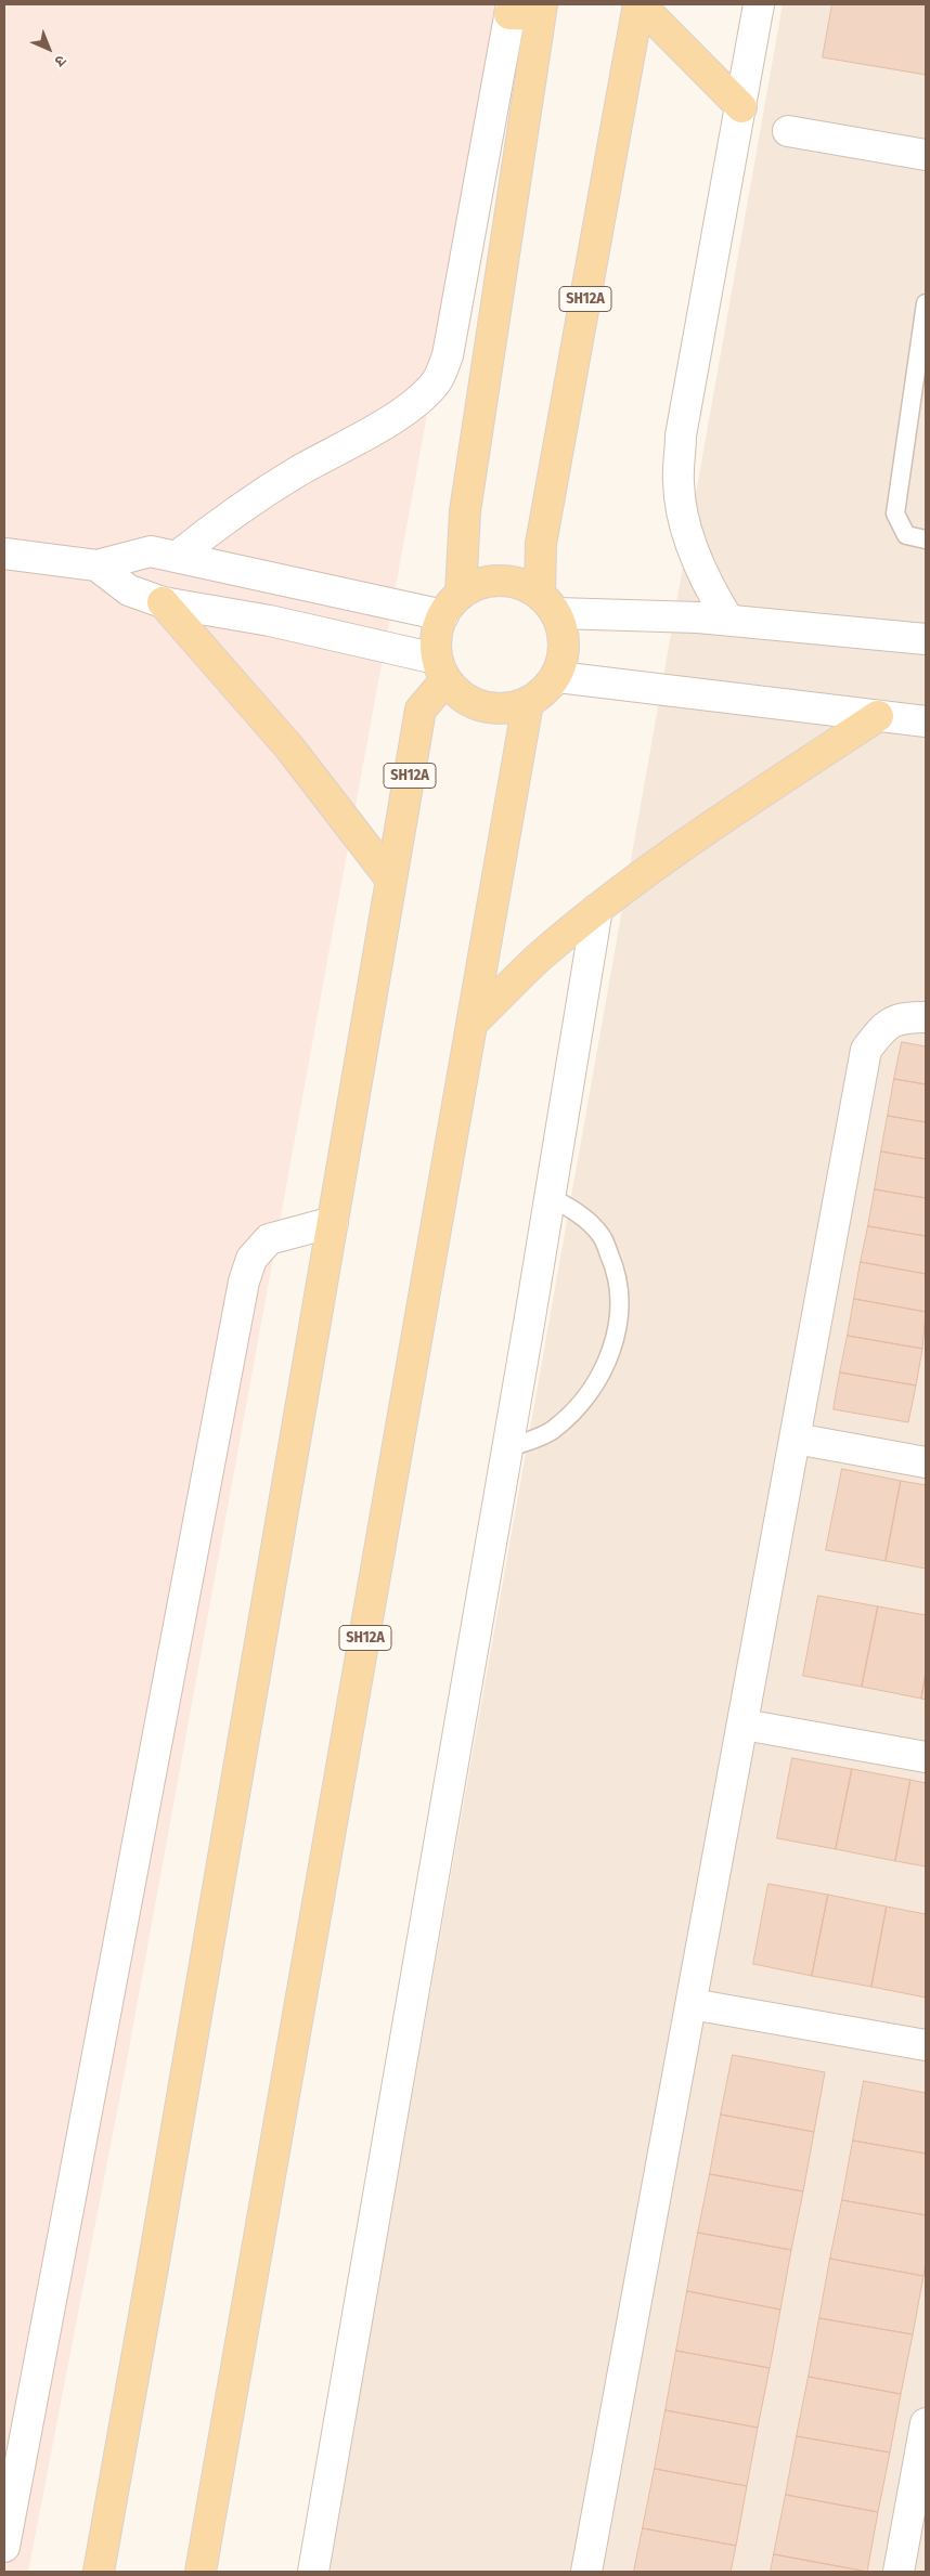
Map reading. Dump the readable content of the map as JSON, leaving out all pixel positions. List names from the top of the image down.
{
  "streets": {
    "main road": ["SH12A"]
  },
  "north": "bottom right"
}
